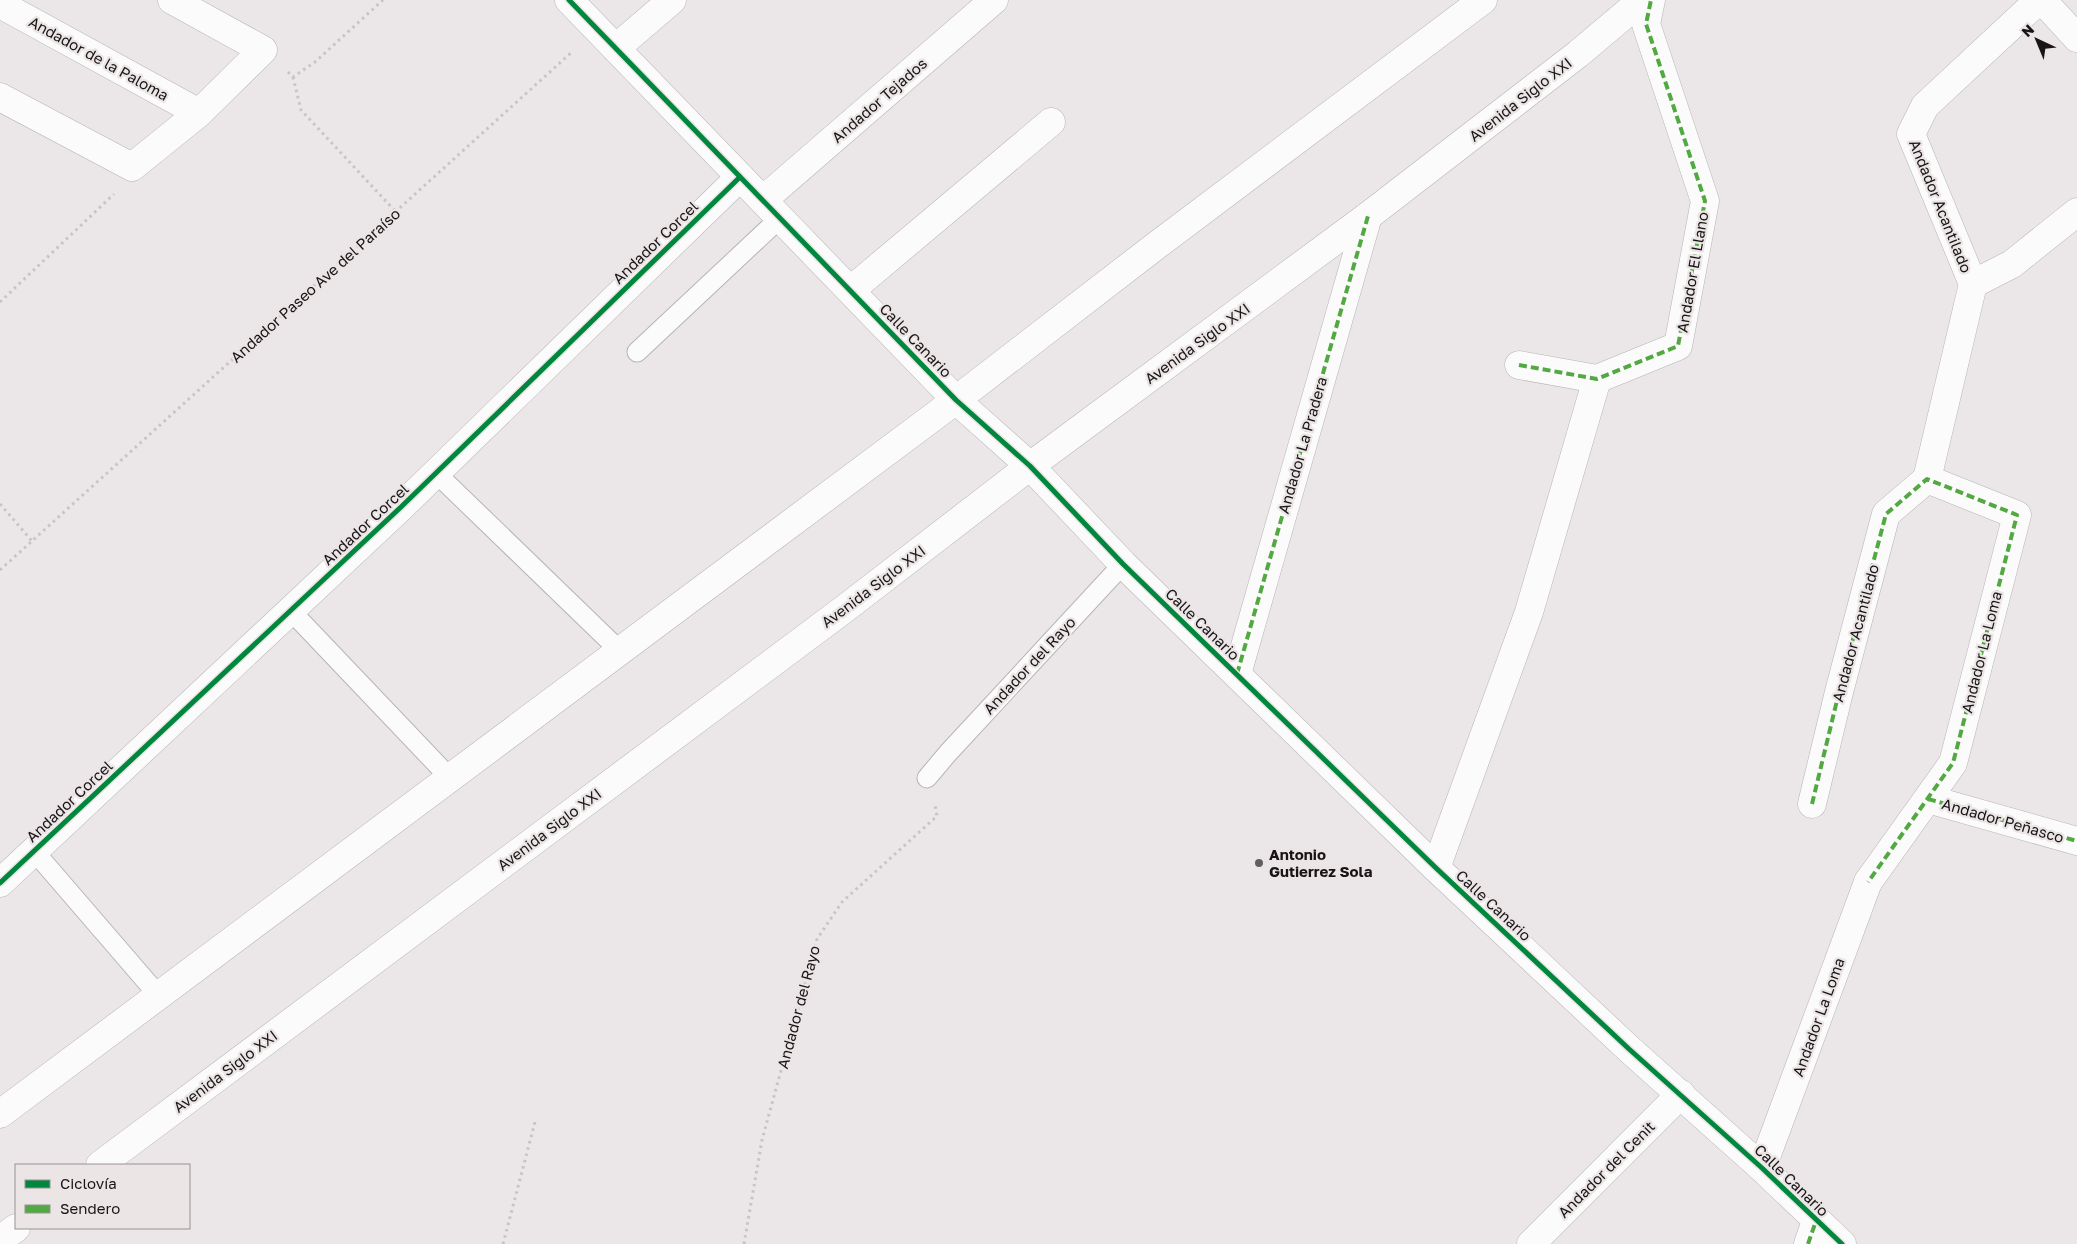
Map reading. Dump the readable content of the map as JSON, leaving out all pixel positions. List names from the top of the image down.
{
  "streets": {
    "main road": [
      "Andador de la Paloma",
      "Avenida Siglo XXI",
      "Andador Tejados",
      "Andador Acantilado",
      "Andador Corcel",
      "Andador El Llano",
      "Calle Canario",
      "Andador La Pradera",
      "Andador La Loma",
      "Andador Peñasco",
      "Andador del Cenit"
    ],
    "lane": ["Andador del Rayo"],
    "path": ["Andador Paseo Ave del Paraíso"]
  },
  "crossings": [
    ["Avenida Siglo XXI", "Calle Canario"],
    ["Avenida Siglo XXI", "Andador La Pradera"],
    ["Andador Tejados", "Calle Canario"],
    ["Andador Acantilado", "Andador La Loma"],
    ["Andador Corcel", "Calle Canario"],
    ["Andador Paseo Ave del Paraíso", "Calle Canario"],
    ["Calle Canario", "Andador La Pradera"],
    ["Calle Canario", "Andador La Loma"],
    ["Calle Canario", "Andador del Rayo"],
    ["Calle Canario", "Andador del Cenit"],
    ["Andador La Loma", "Andador Peñasco"]
  ],
  "places": ["Antonio Gutierrez Sola"],
  "legend": ["Ciclovía", "Sendero"],
  "north": "top left"
}
